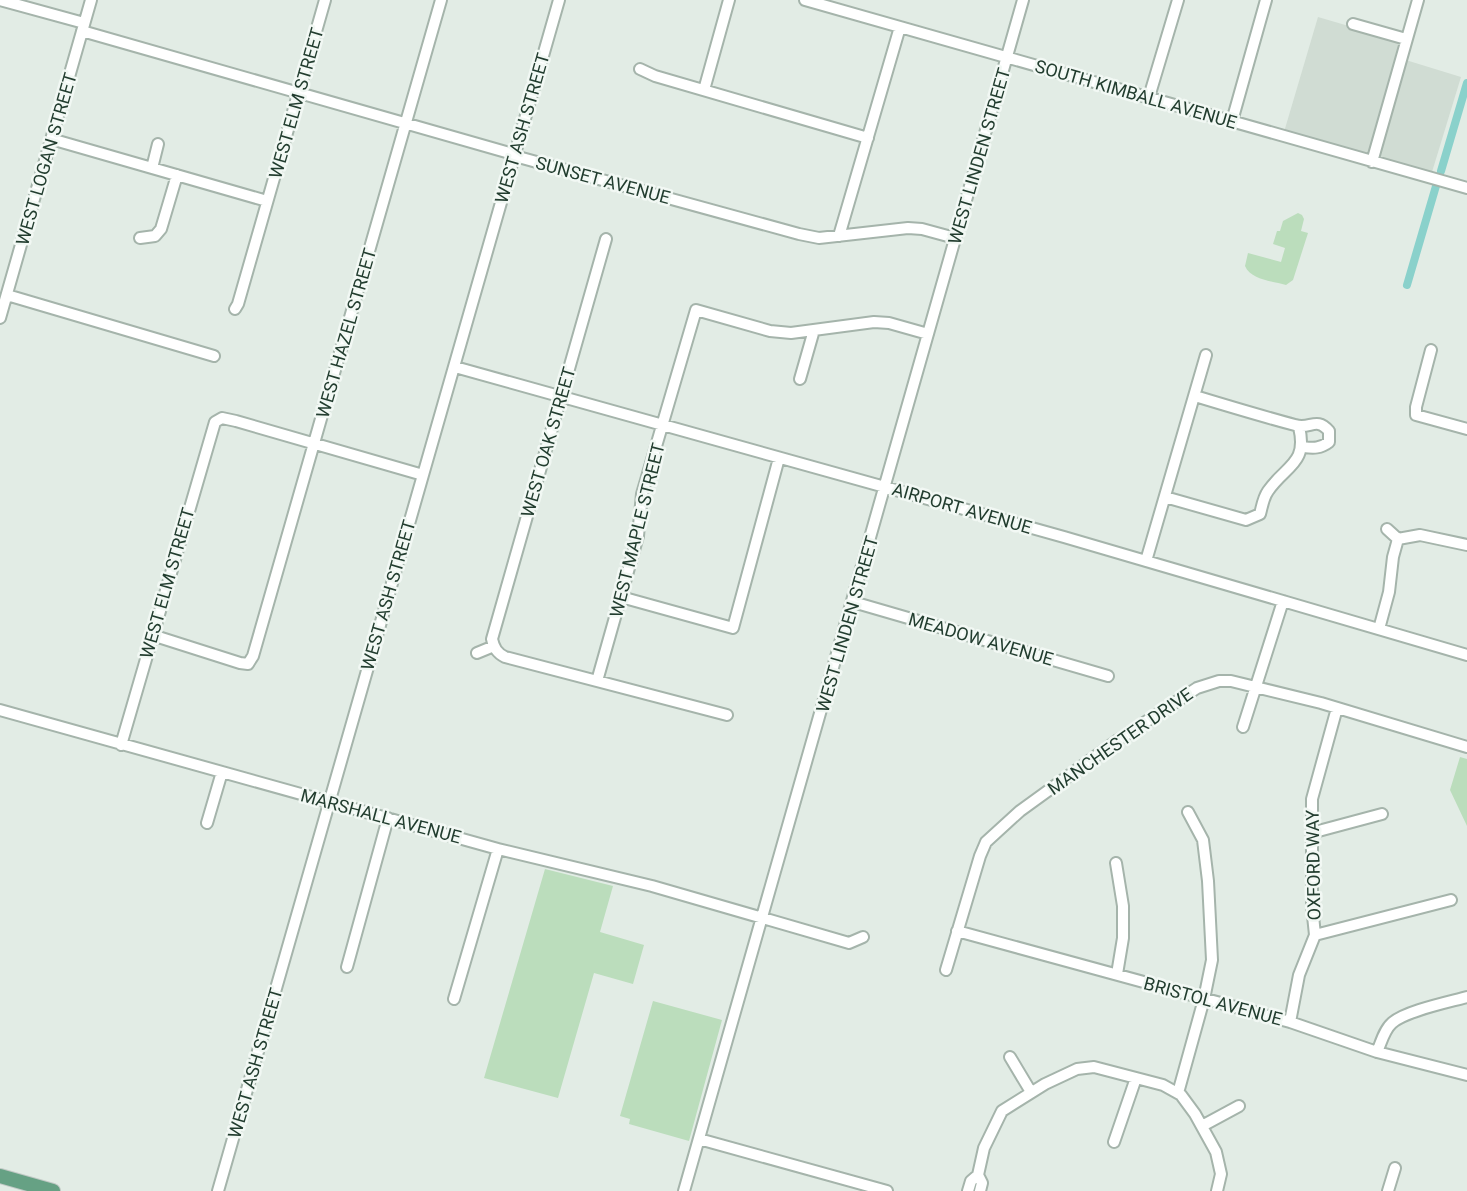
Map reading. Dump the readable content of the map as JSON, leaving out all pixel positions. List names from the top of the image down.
{
  "streets": {
    "street": [
      "SOUTH KIMBALL AVENUE",
      "WEST ELM STREET",
      "WEST ASH STREET",
      "WEST LINDEN STREET",
      "WEST LOGAN STREET",
      "SUNSET AVENUE",
      "WEST HAZEL STREET",
      "WEST OAK STREET",
      "AIRPORT AVENUE",
      "WEST MAPLE STREET",
      "MEADOW AVENUE",
      "MANCHESTER DRIVE",
      "MARSHALL AVENUE",
      "OXFORD WAY",
      "BRISTOL AVENUE"
    ]
  },
  "crossings": [
    ["SOUTH KIMBALL AVENUE", "WEST LINDEN STREET"],
    ["WEST ELM STREET", "SUNSET AVENUE"],
    ["WEST ELM STREET", "WEST HAZEL STREET"],
    ["WEST ELM STREET", "MARSHALL AVENUE"],
    ["WEST ASH STREET", "SUNSET AVENUE"],
    ["WEST ASH STREET", "AIRPORT AVENUE"],
    ["WEST ASH STREET", "MARSHALL AVENUE"],
    ["WEST LINDEN STREET", "SUNSET AVENUE"],
    ["WEST LINDEN STREET", "AIRPORT AVENUE"],
    ["WEST LINDEN STREET", "MEADOW AVENUE"],
    ["WEST LINDEN STREET", "MARSHALL AVENUE"],
    ["WEST LOGAN STREET", "SUNSET AVENUE"],
    ["SUNSET AVENUE", "WEST HAZEL STREET"],
    ["WEST OAK STREET", "AIRPORT AVENUE"],
    ["AIRPORT AVENUE", "WEST MAPLE STREET"],
    ["MANCHESTER DRIVE", "OXFORD WAY"],
    ["MANCHESTER DRIVE", "BRISTOL AVENUE"],
    ["OXFORD WAY", "BRISTOL AVENUE"]
  ]
}
